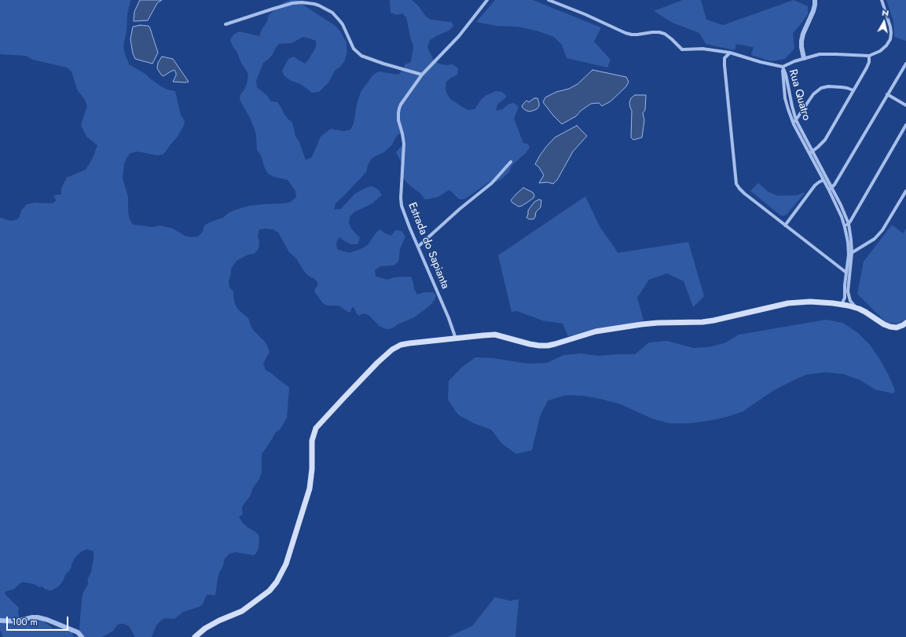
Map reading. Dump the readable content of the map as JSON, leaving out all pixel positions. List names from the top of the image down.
{
  "streets": {
    "street": ["Rua Quatro", "Estrada do Sapianta"]
  },
  "scale_bar": "100 m",
  "north": "top"
}
